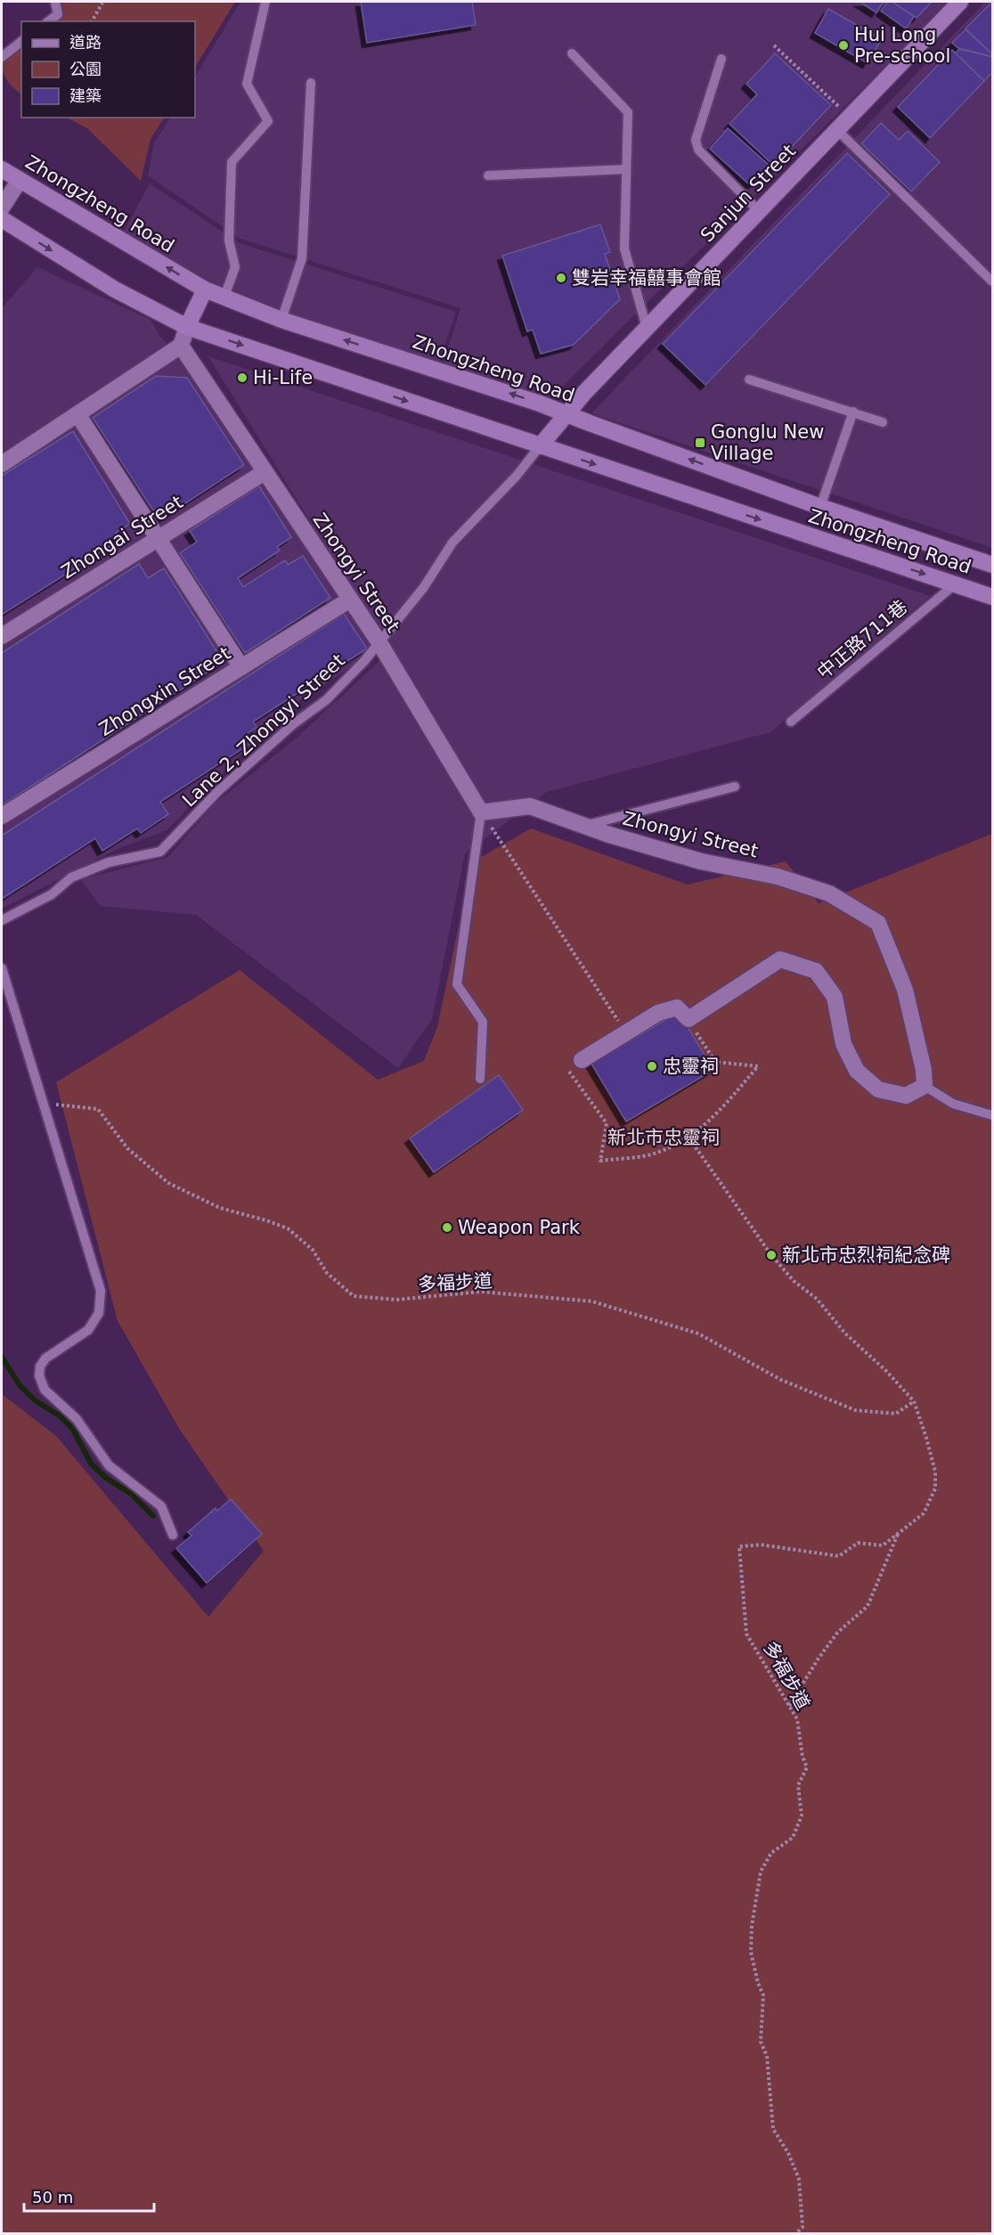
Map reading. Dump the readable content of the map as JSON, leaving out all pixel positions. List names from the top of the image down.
{
  "streets": {
    "main road": ["Sanjun Street", "Zhongzheng Road"],
    "street": ["Zhongai Street", "Zhongyi Street", "Zhongxin Street"],
    "lane": ["中正路711巷", "Lane 2, Zhongyi Street"],
    "path": ["多福步道"]
  },
  "crossings": [
    ["Sanjun Street", "Zhongzheng Road"],
    ["Sanjun Street", "Lane 2, Zhongyi Street"],
    ["Zhongzheng Road", "中正路711巷"],
    ["Zhongzheng Road", "Lane 2, Zhongyi Street"],
    ["Zhongai Street", "Zhongyi Street"],
    ["Zhongyi Street", "Zhongxin Street"],
    ["Zhongyi Street", "Lane 2, Zhongyi Street"]
  ],
  "parks": ["新北市忠靈祠"],
  "places": {
    "other": [
      "Hui Long Pre-school",
      "雙岩幸福囍事會館",
      "Hi-Life",
      "忠靈祠",
      "Weapon Park",
      "新北市忠烈祠紀念碑"
    ],
    "transit": ["Gonglu New Village"]
  },
  "legend": ["道路", "公園", "建築"],
  "scale_bar": "50 m"
}
